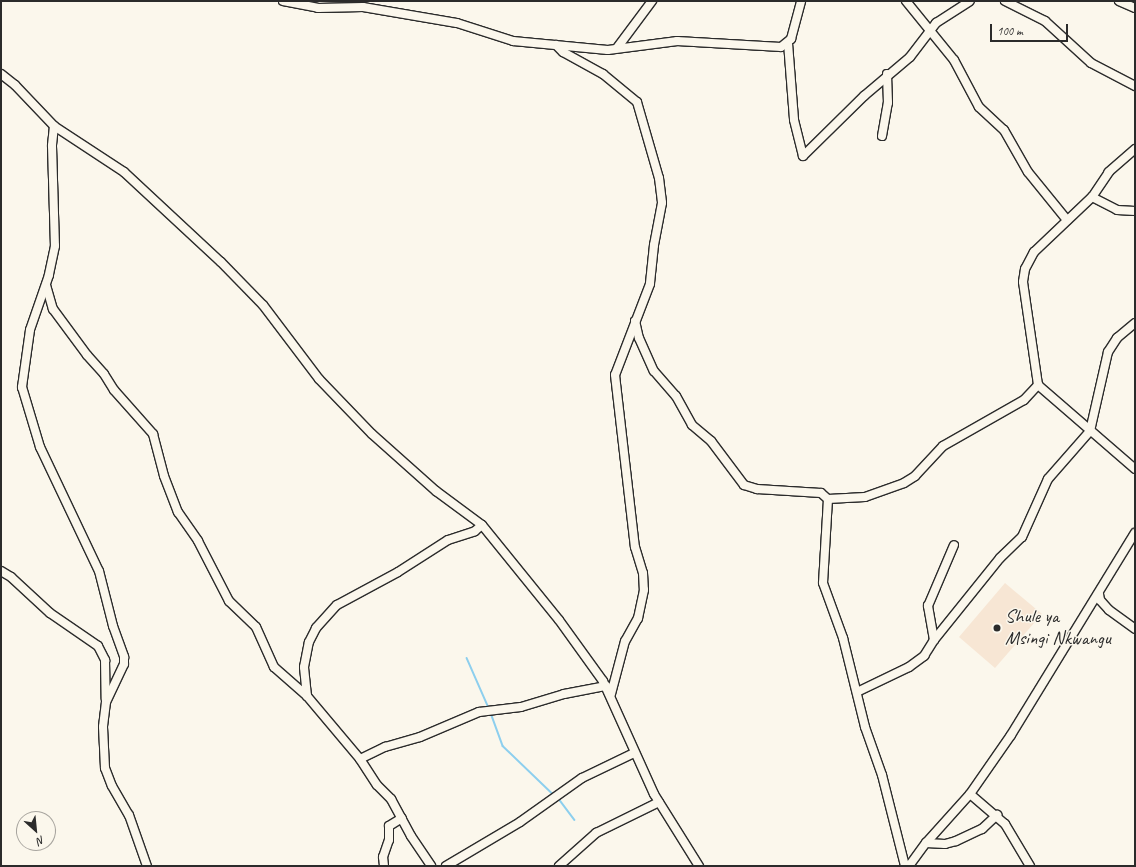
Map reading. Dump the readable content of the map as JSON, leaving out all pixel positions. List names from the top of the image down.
{
  "places": ["Shule ya Msingi Nkwangu"],
  "scale_bar": "100 m",
  "north": "bottom right"
}
